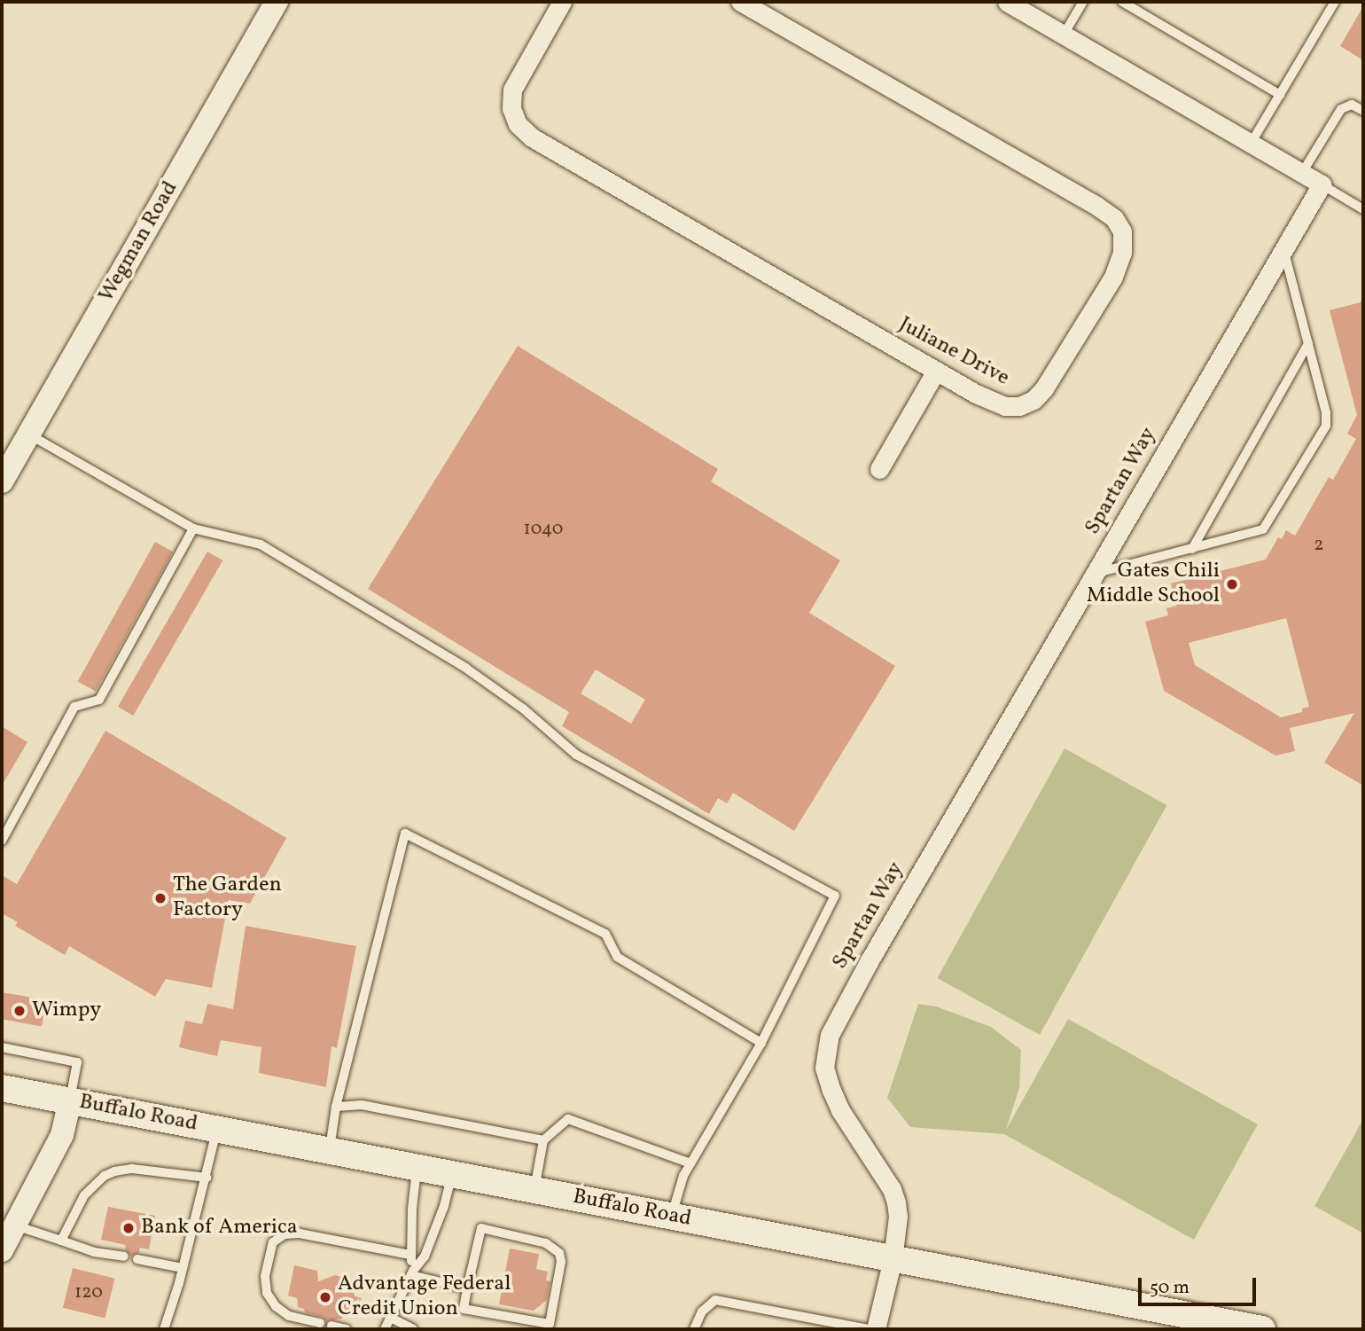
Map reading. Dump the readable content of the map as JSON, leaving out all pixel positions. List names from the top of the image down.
{
  "streets": {
    "main road": ["Buffalo Road"],
    "street": ["Wegman Road", "Juliane Drive", "Spartan Way"]
  },
  "crossings": [
    ["Spartan Way", "Buffalo Road"]
  ],
  "places": [
    "Gates Chili Middle School",
    "The Garden Factory",
    "Wimpy",
    "Bank of America",
    "Advantage Federal Credit Union"
  ],
  "house_numbers": ["1040", "2", "120"],
  "scale_bar": "50 m"
}
